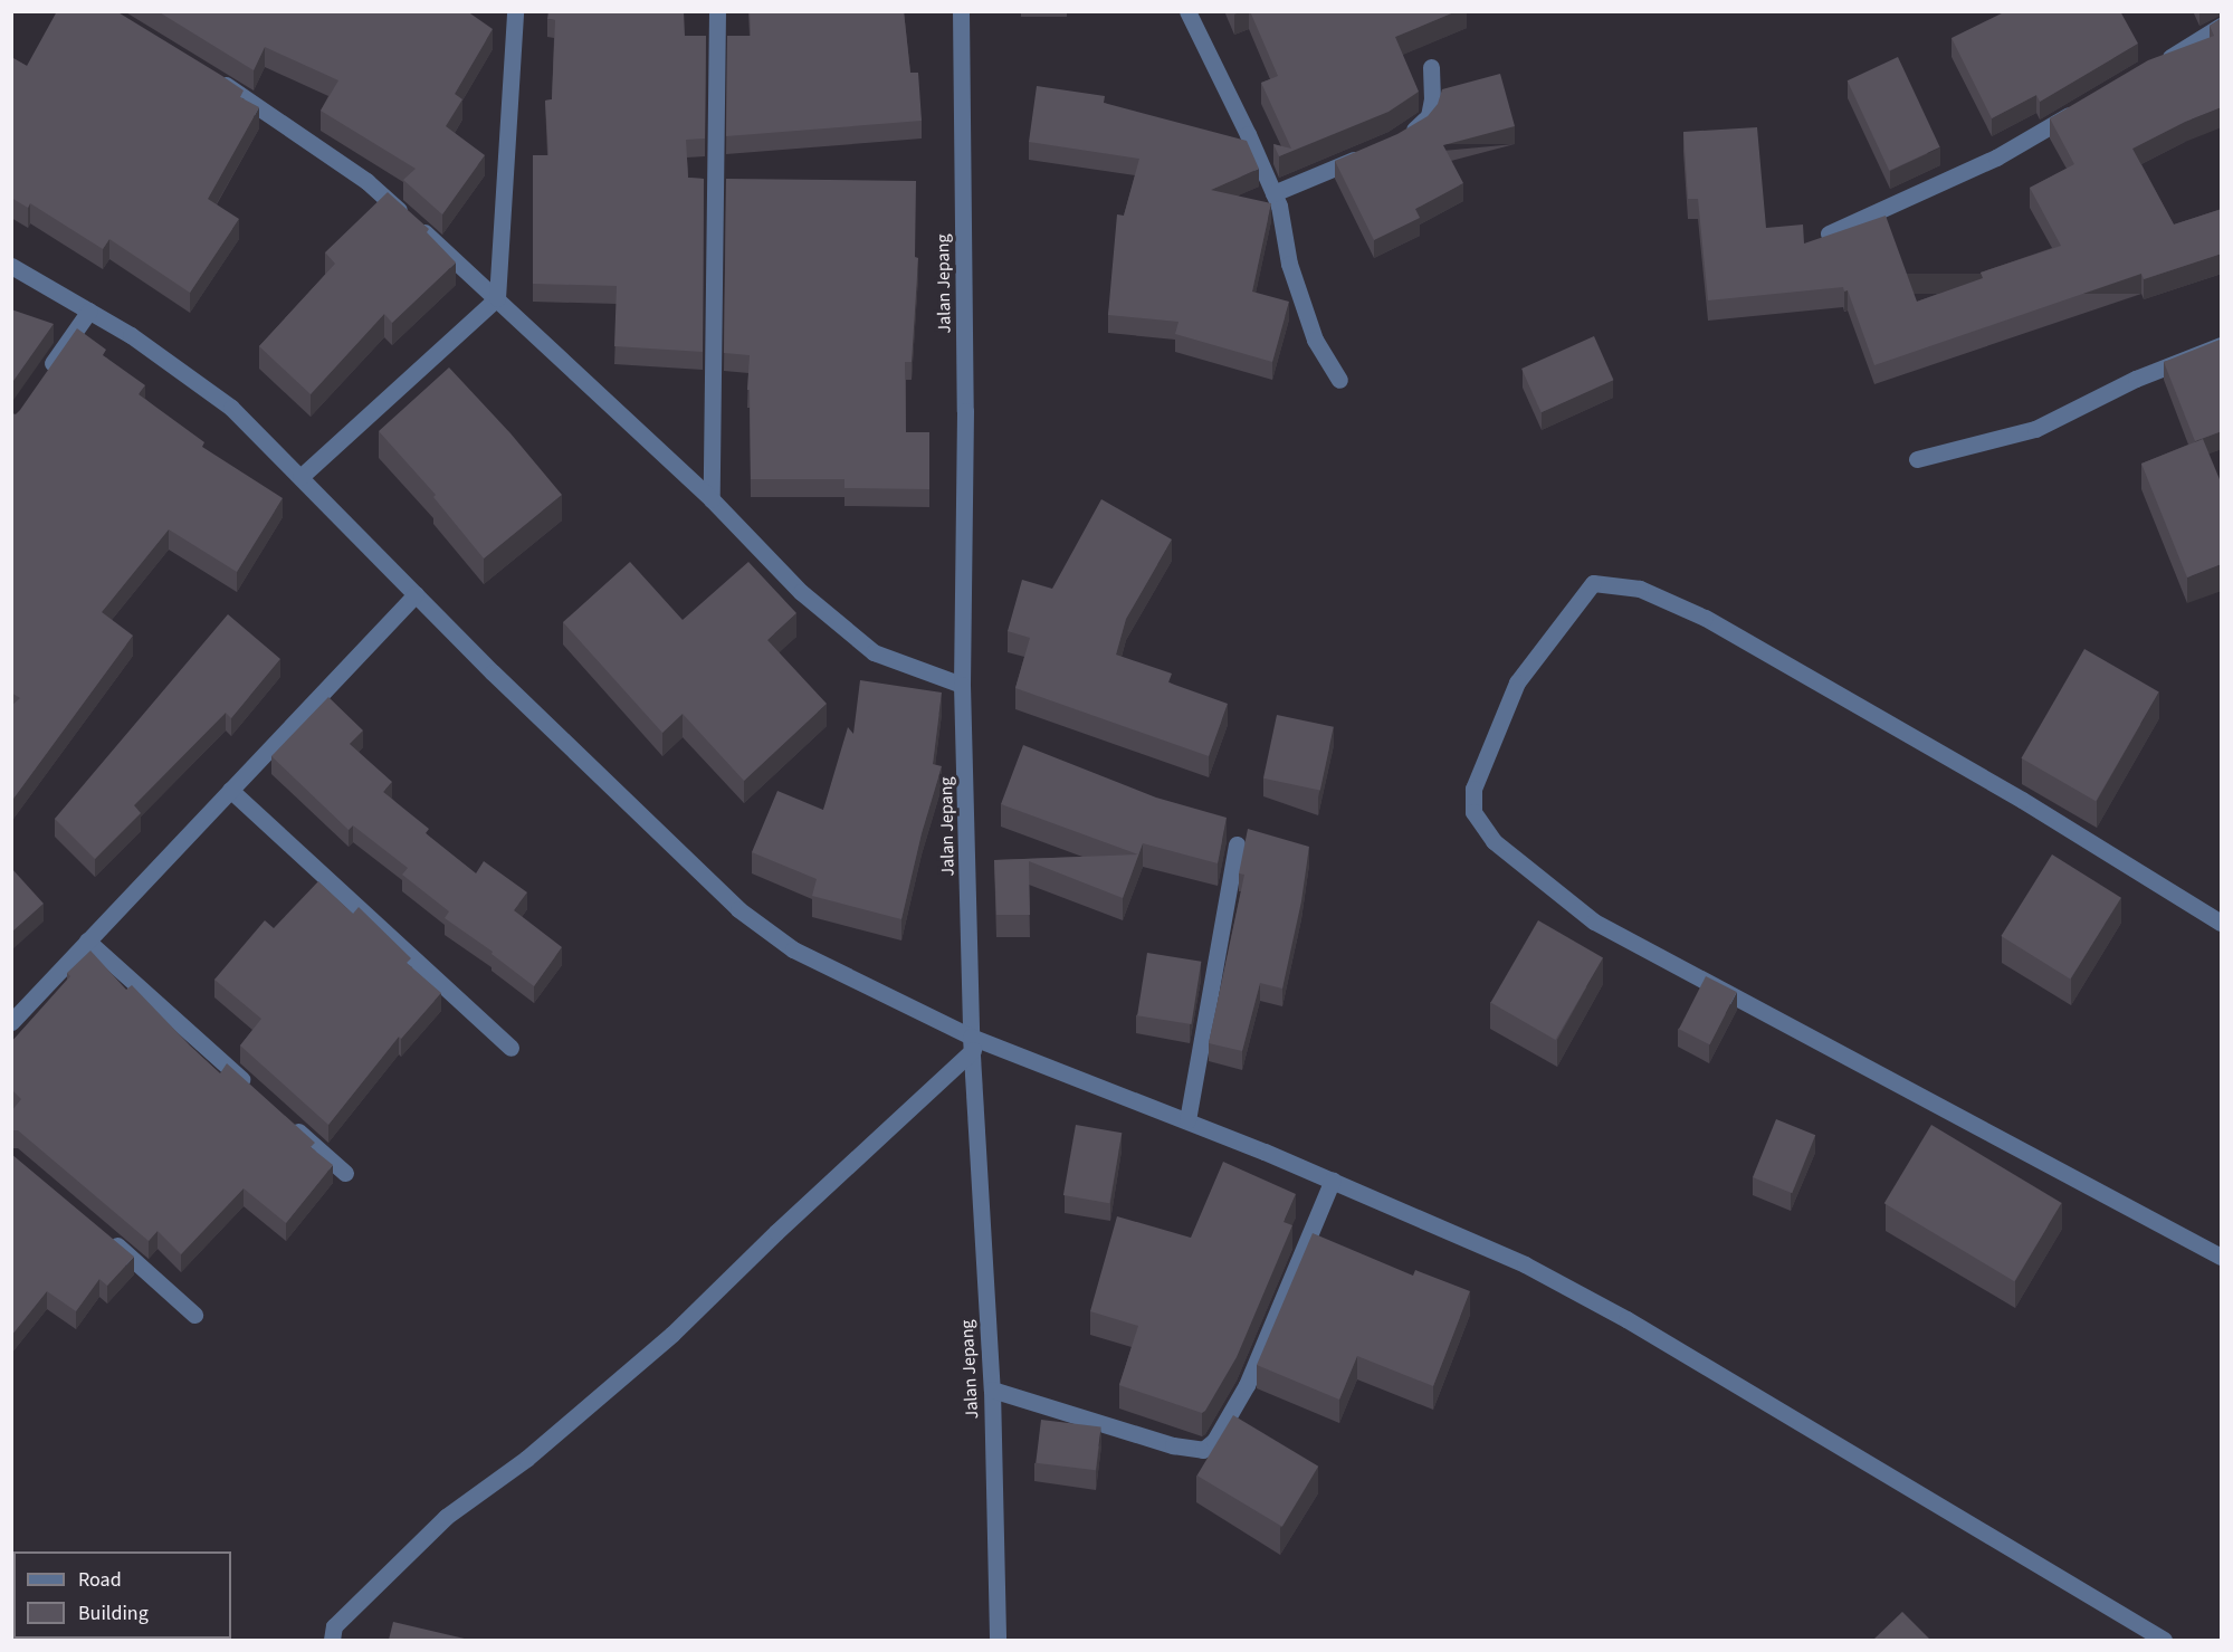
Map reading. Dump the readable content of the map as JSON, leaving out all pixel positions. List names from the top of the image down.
{
  "streets": {
    "street": ["Jalan Jepang"]
  },
  "legend": ["Road", "Building"]
}
